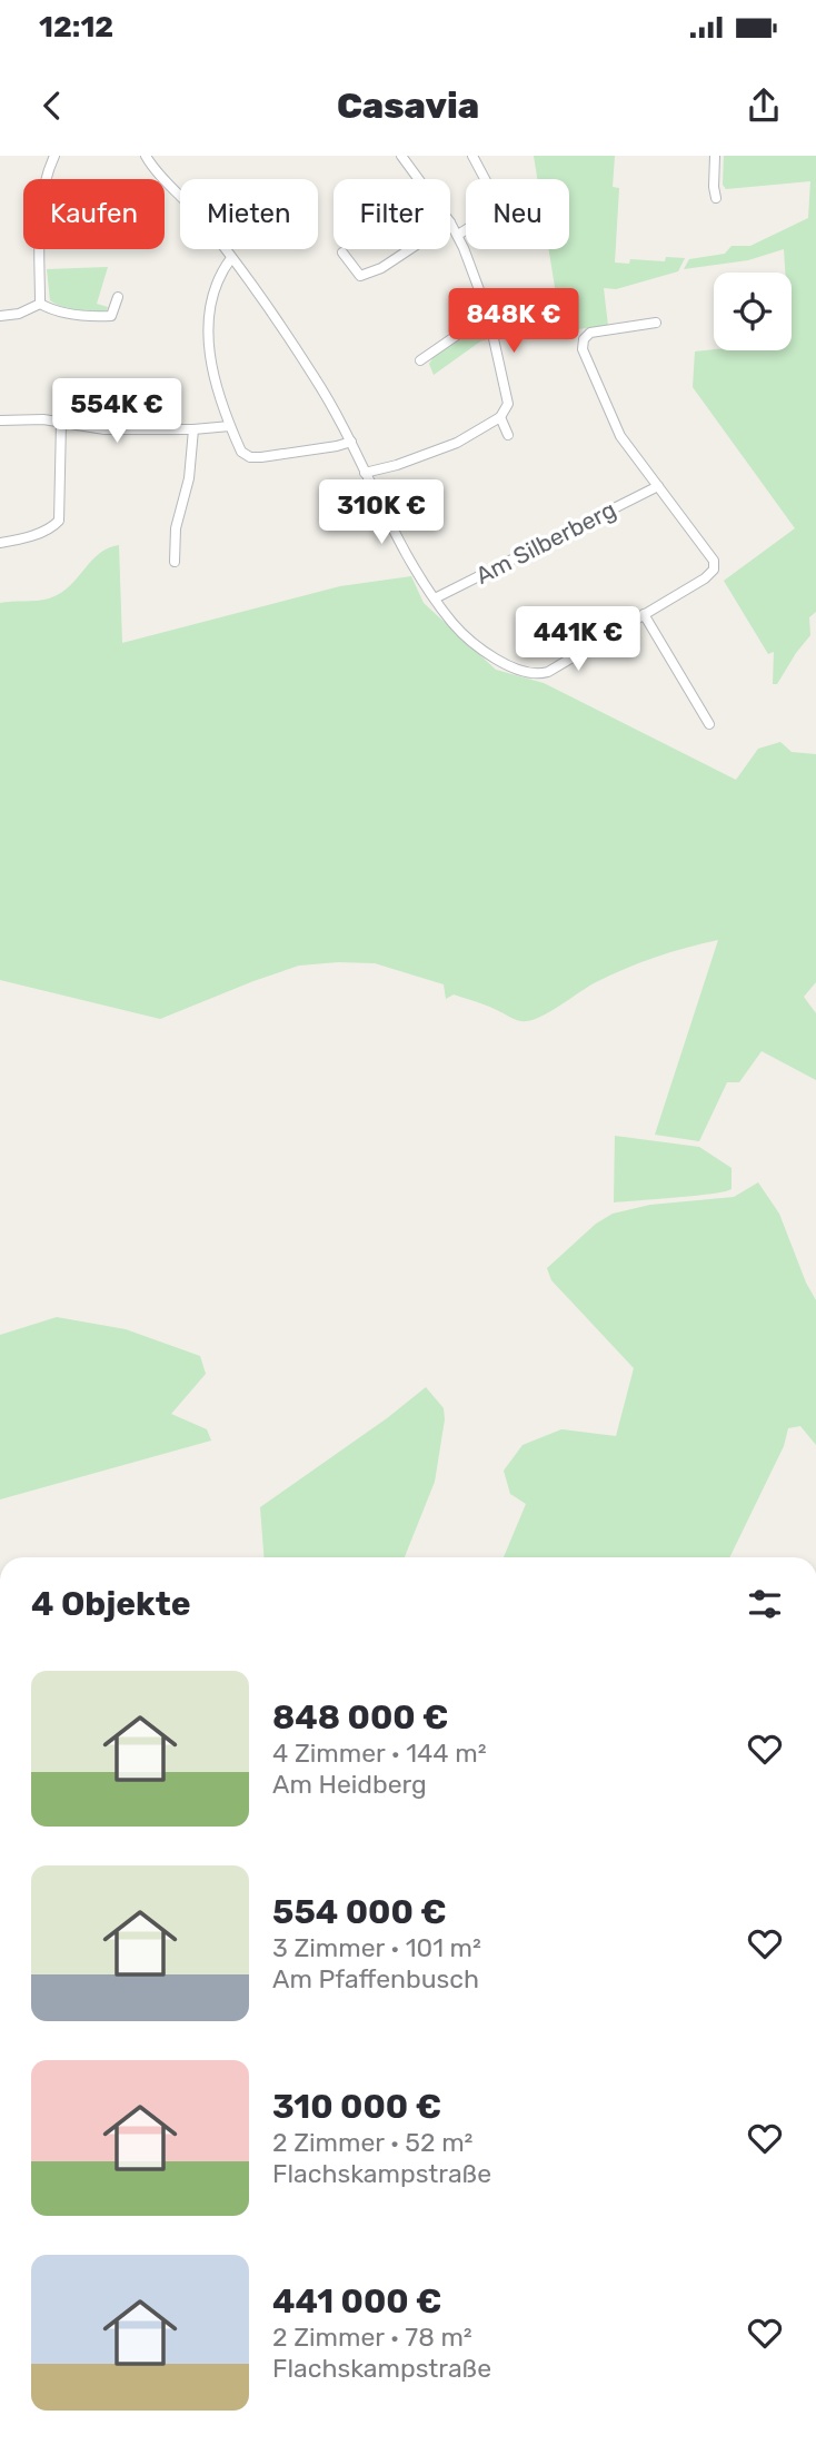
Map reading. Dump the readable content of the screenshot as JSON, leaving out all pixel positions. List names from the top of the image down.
{
  "streets": {
    "street": ["Am Silberberg"]
  },
  "page": {
    "status": "12:12",
    "header": "Casavia",
    "chip": [
      "Kaufen",
      "Mieten",
      "Filter",
      "Neu"
    ],
    "price": [
      "848K €",
      "554K €",
      "310K €",
      "441K €"
    ],
    "heading": "4 Objekte",
    "list": [
      {
        "name": "848 000 €",
        "note": "4 Zimmer · 144 m² · Am Heidberg"
      },
      {
        "name": "554 000 €",
        "note": "3 Zimmer · 101 m² · Am Pfaffenbusch"
      },
      {
        "name": "310 000 €",
        "note": "2 Zimmer · 52 m² · Flachskampstraße"
      },
      {
        "name": "441 000 €",
        "note": "2 Zimmer · 78 m² · Flachskampstraße"
      }
    ]
  }
}
